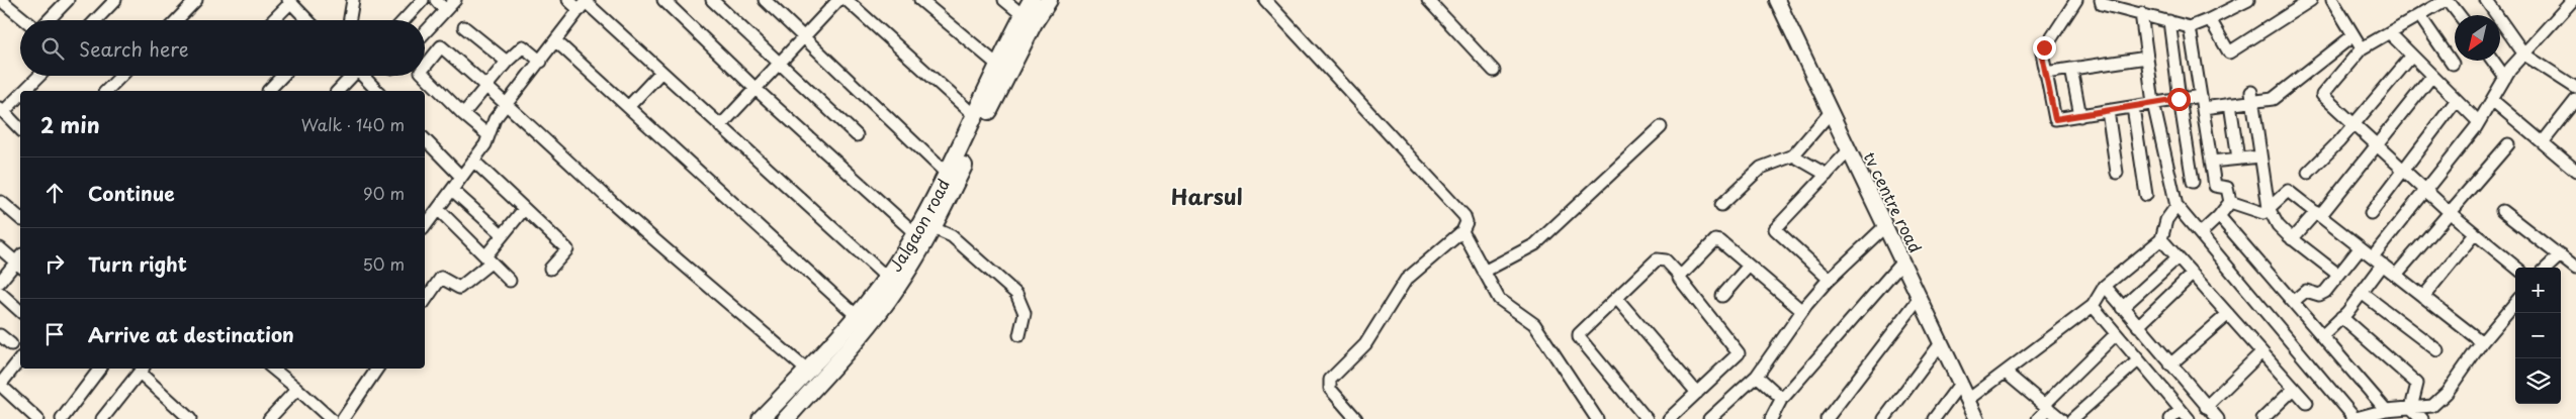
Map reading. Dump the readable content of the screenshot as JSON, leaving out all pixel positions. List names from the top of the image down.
{
  "streets": {
    "highway": ["Jalgaon road"],
    "main road": ["tv centre road"]
  },
  "districts": ["Harsul"],
  "north": "bottom left",
  "page": {
    "search": "Search here",
    "heading": ["2 min", "Walk · 140 m"],
    "list": [
      ["Continue", "90 m"],
      ["Turn right", "50 m"],
      "Arrive at destination"
    ],
    "map_buttons": ["+", "−"]
  }
}
